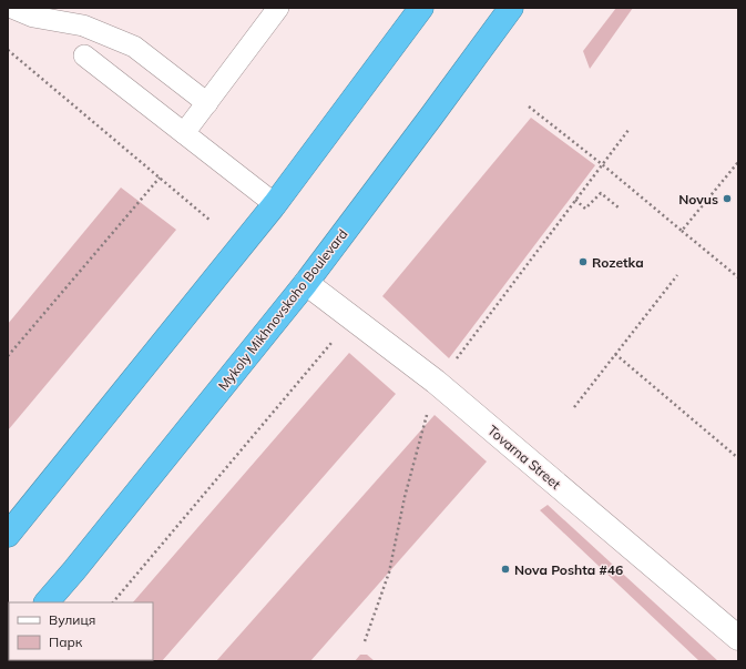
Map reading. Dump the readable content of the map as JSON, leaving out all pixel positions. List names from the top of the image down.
{
  "streets": {
    "highway": ["Mykoly Mikhnovskoho Boulevard"],
    "street": ["Tovarna Street"]
  },
  "crossings": [
    ["Mykoly Mikhnovskoho Boulevard", "Tovarna Street"]
  ],
  "places": ["Novus", "Rozetka", "Nova Poshta #46"],
  "legend": ["Вулиця", "Парк"]
}
